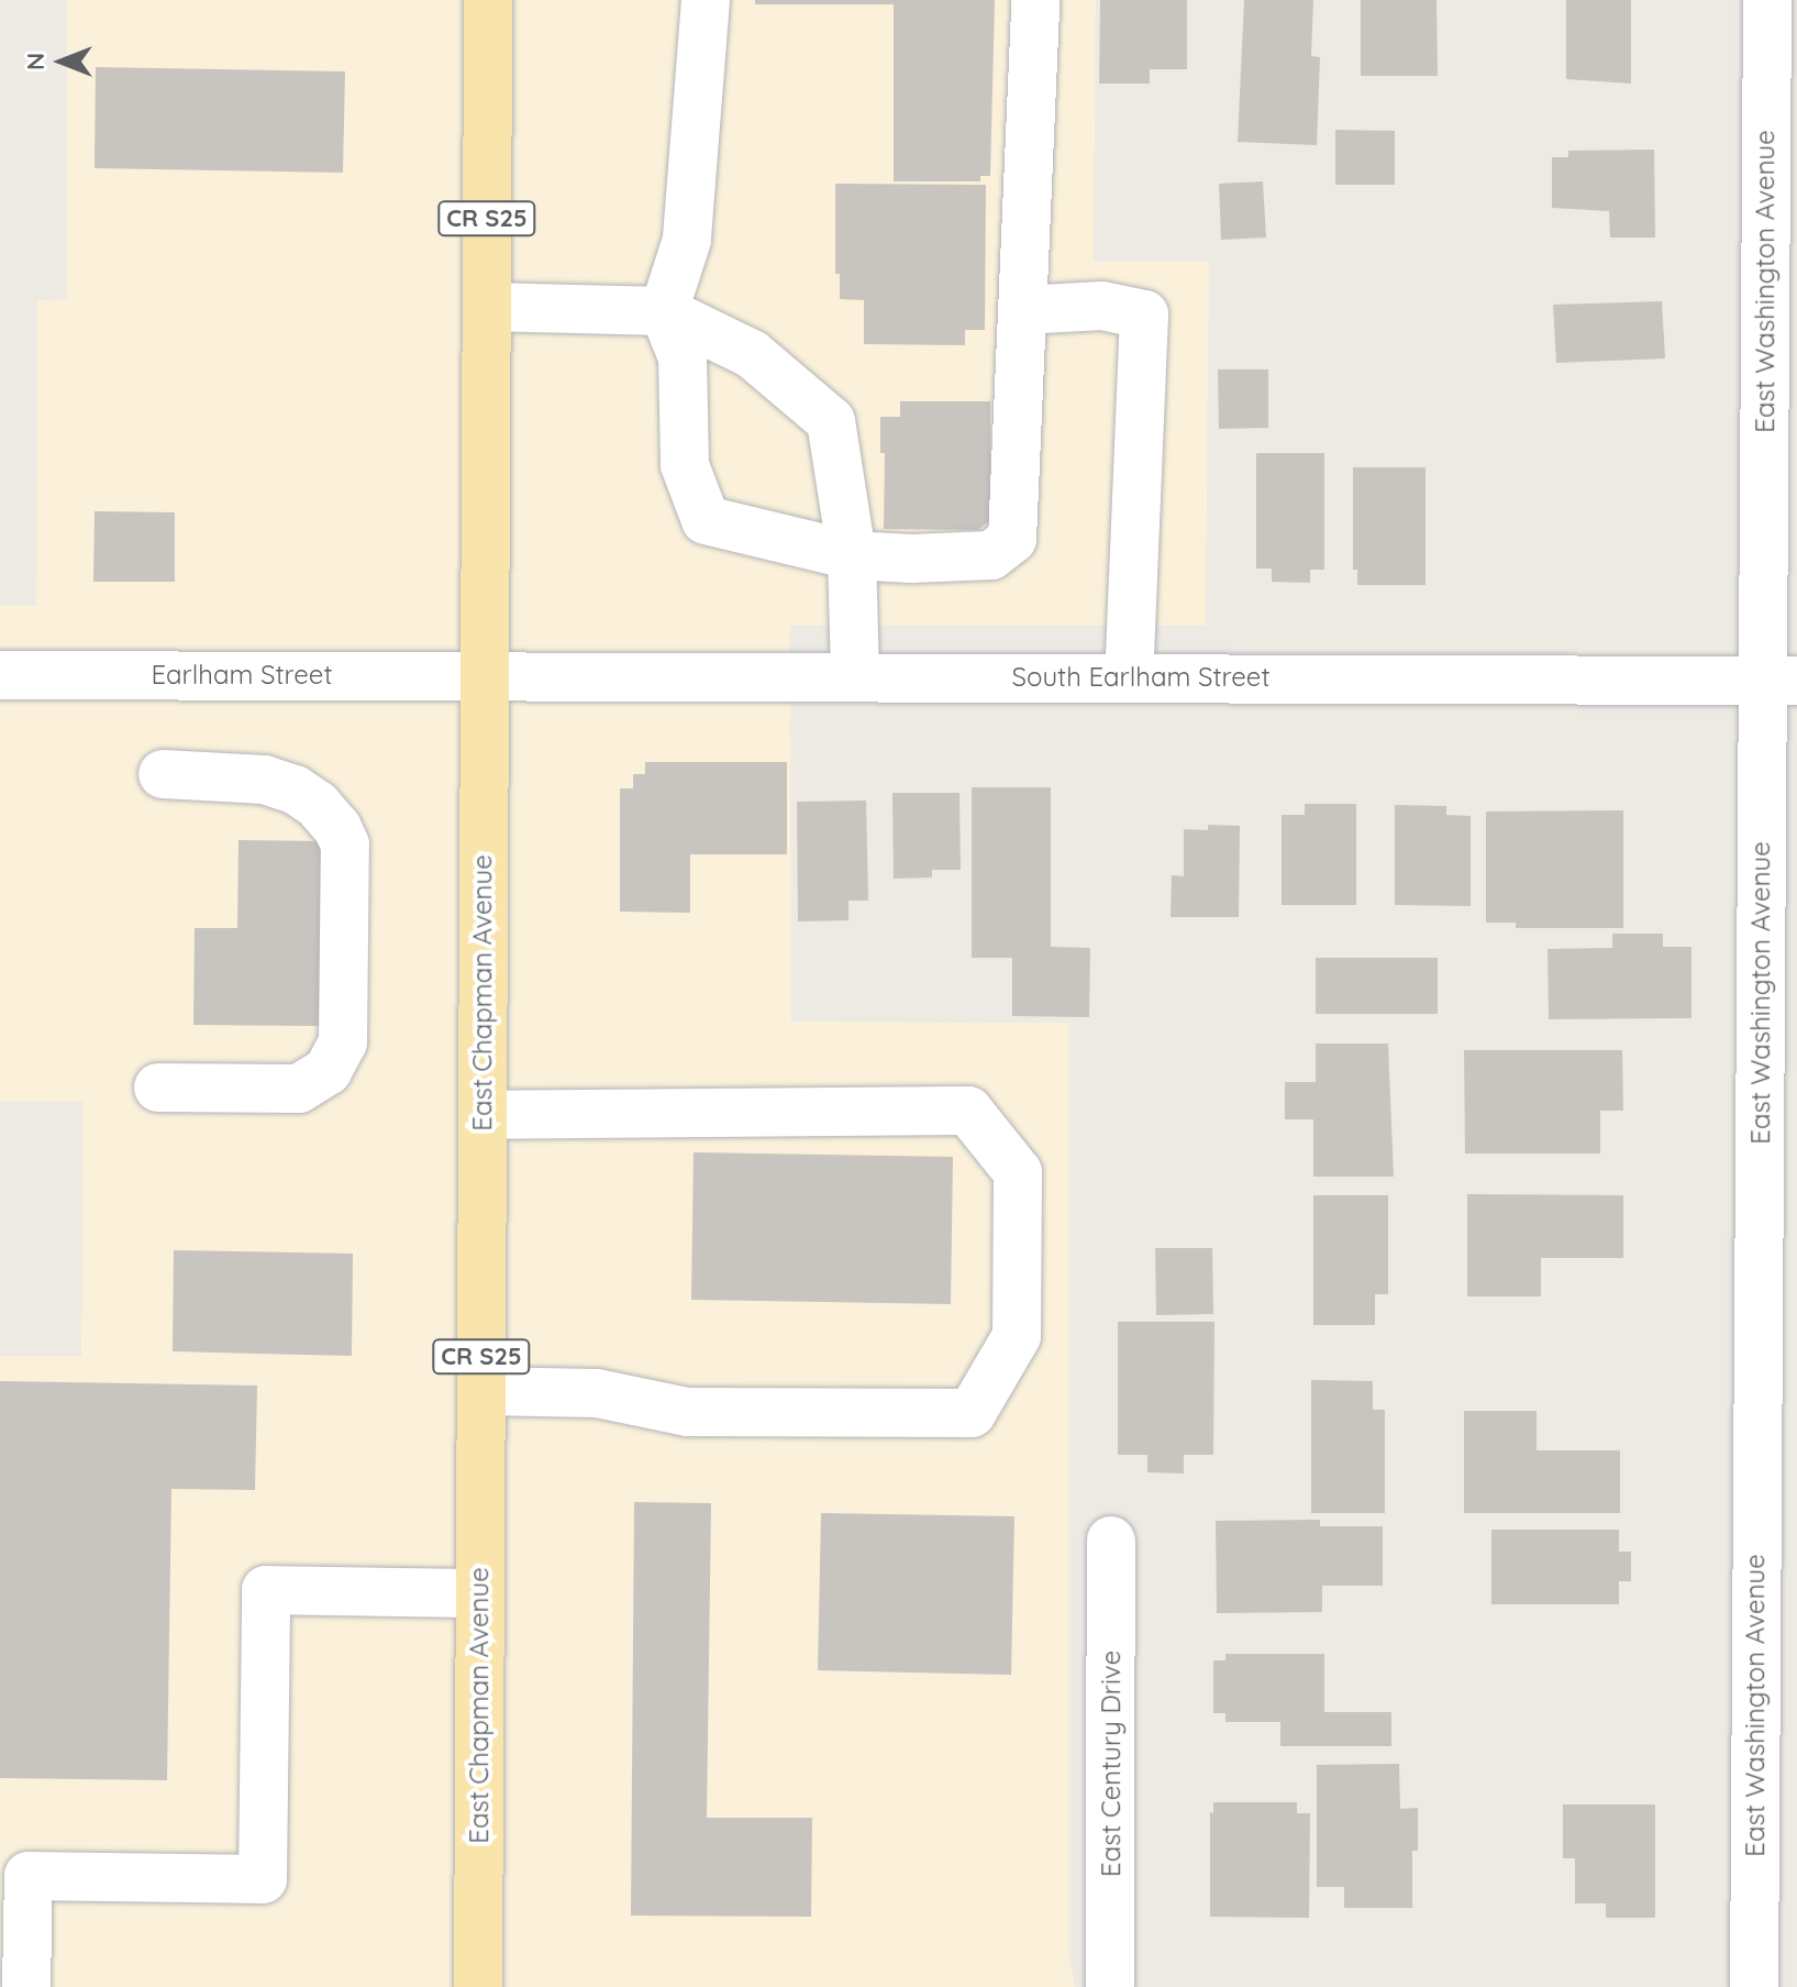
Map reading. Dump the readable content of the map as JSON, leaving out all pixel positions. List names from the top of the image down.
{
  "streets": {
    "main road": ["CR S25", "East Chapman Avenue"],
    "street": [
      "East Washington Avenue",
      "Earlham Street",
      "South Earlham Street",
      "East Century Drive"
    ]
  },
  "crossings": [
    ["East Washington Avenue", "South Earlham Street"],
    ["Earlham Street", "South Earlham Street"],
    ["Earlham Street", "East Chapman Avenue"],
    ["South Earlham Street", "East Chapman Avenue"]
  ],
  "north": "left"
}
